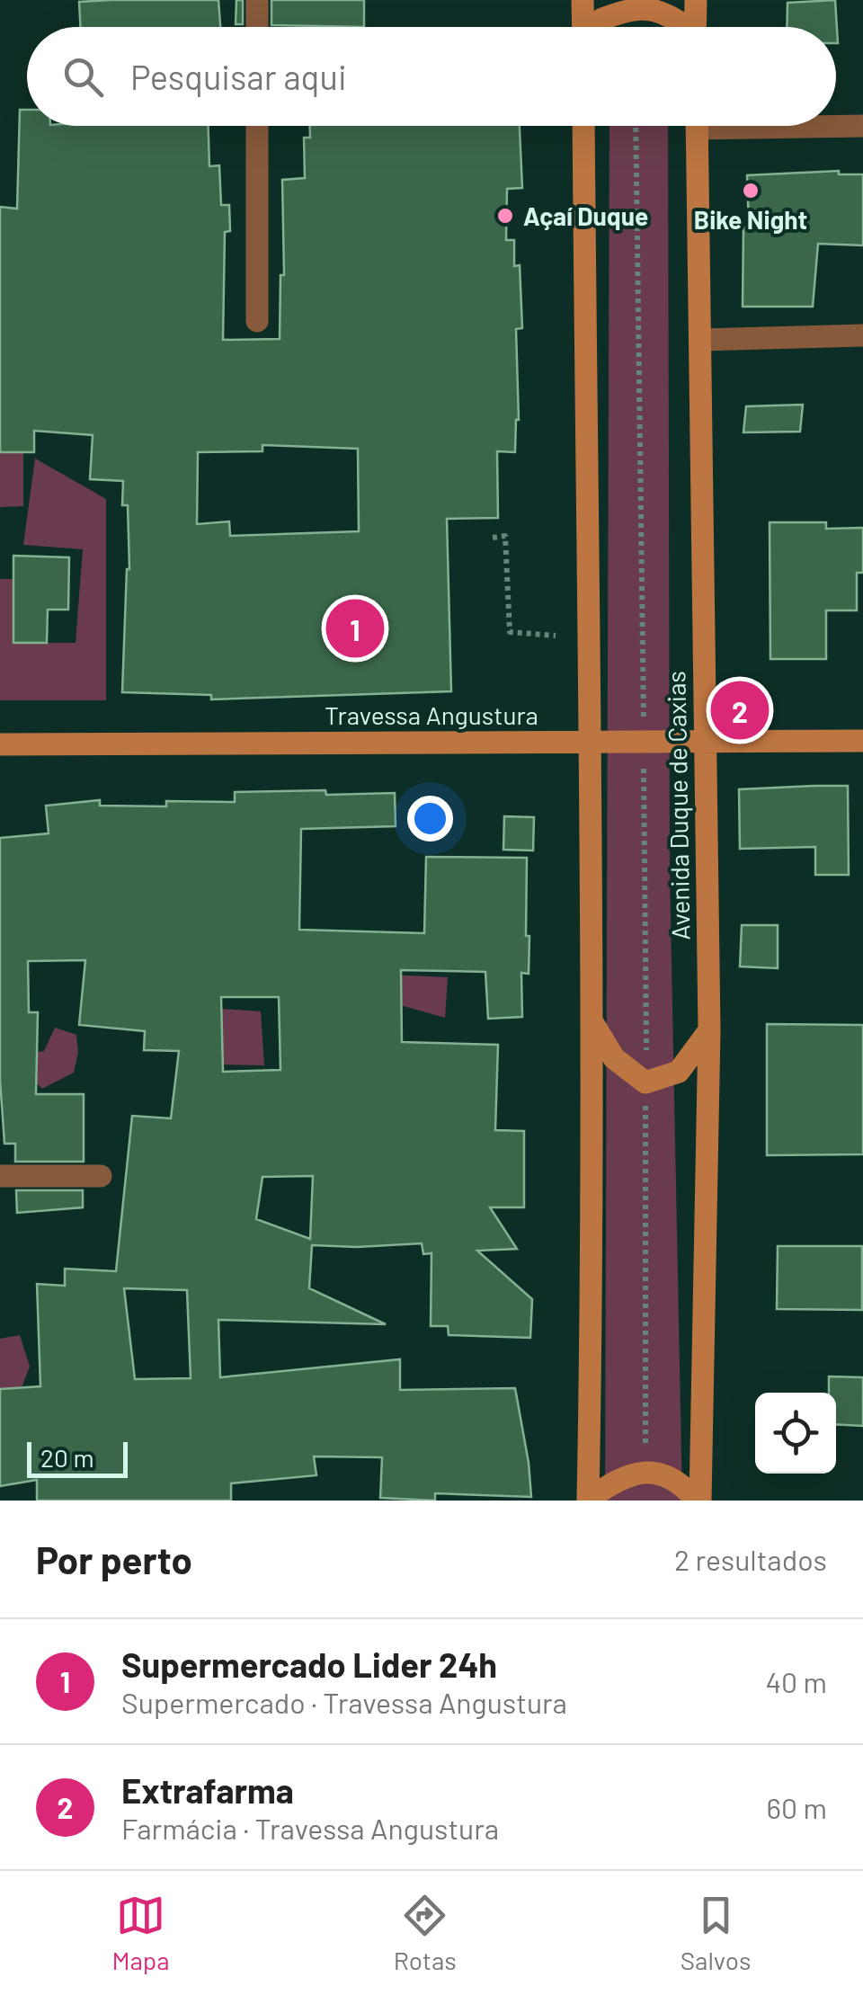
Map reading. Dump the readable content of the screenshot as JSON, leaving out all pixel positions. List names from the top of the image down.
{
  "streets": {
    "main road": ["Travessa Angustura", "Avenida Duque de Caxias"]
  },
  "crossings": [
    ["Travessa Angustura", "Avenida Duque de Caxias"]
  ],
  "places": ["Bike Night", "Açaí Duque"],
  "scale_bar": "20 m",
  "page": {
    "search": "Pesquisar aqui",
    "pins": ["1", "2"],
    "scale": "20 m",
    "heading": ["Por perto", "2 resultados"],
    "list": [
      {
        "mark": "1",
        "name": "Supermercado Lider 24h",
        "note": "Supermercado · Travessa Angustura",
        "value": "40 m"
      },
      {
        "mark": "2",
        "name": "Extrafarma",
        "note": "Farmácia · Travessa Angustura",
        "value": "60 m"
      }
    ],
    "nav": ["Mapa", "Rotas", "Salvos"]
  }
}
